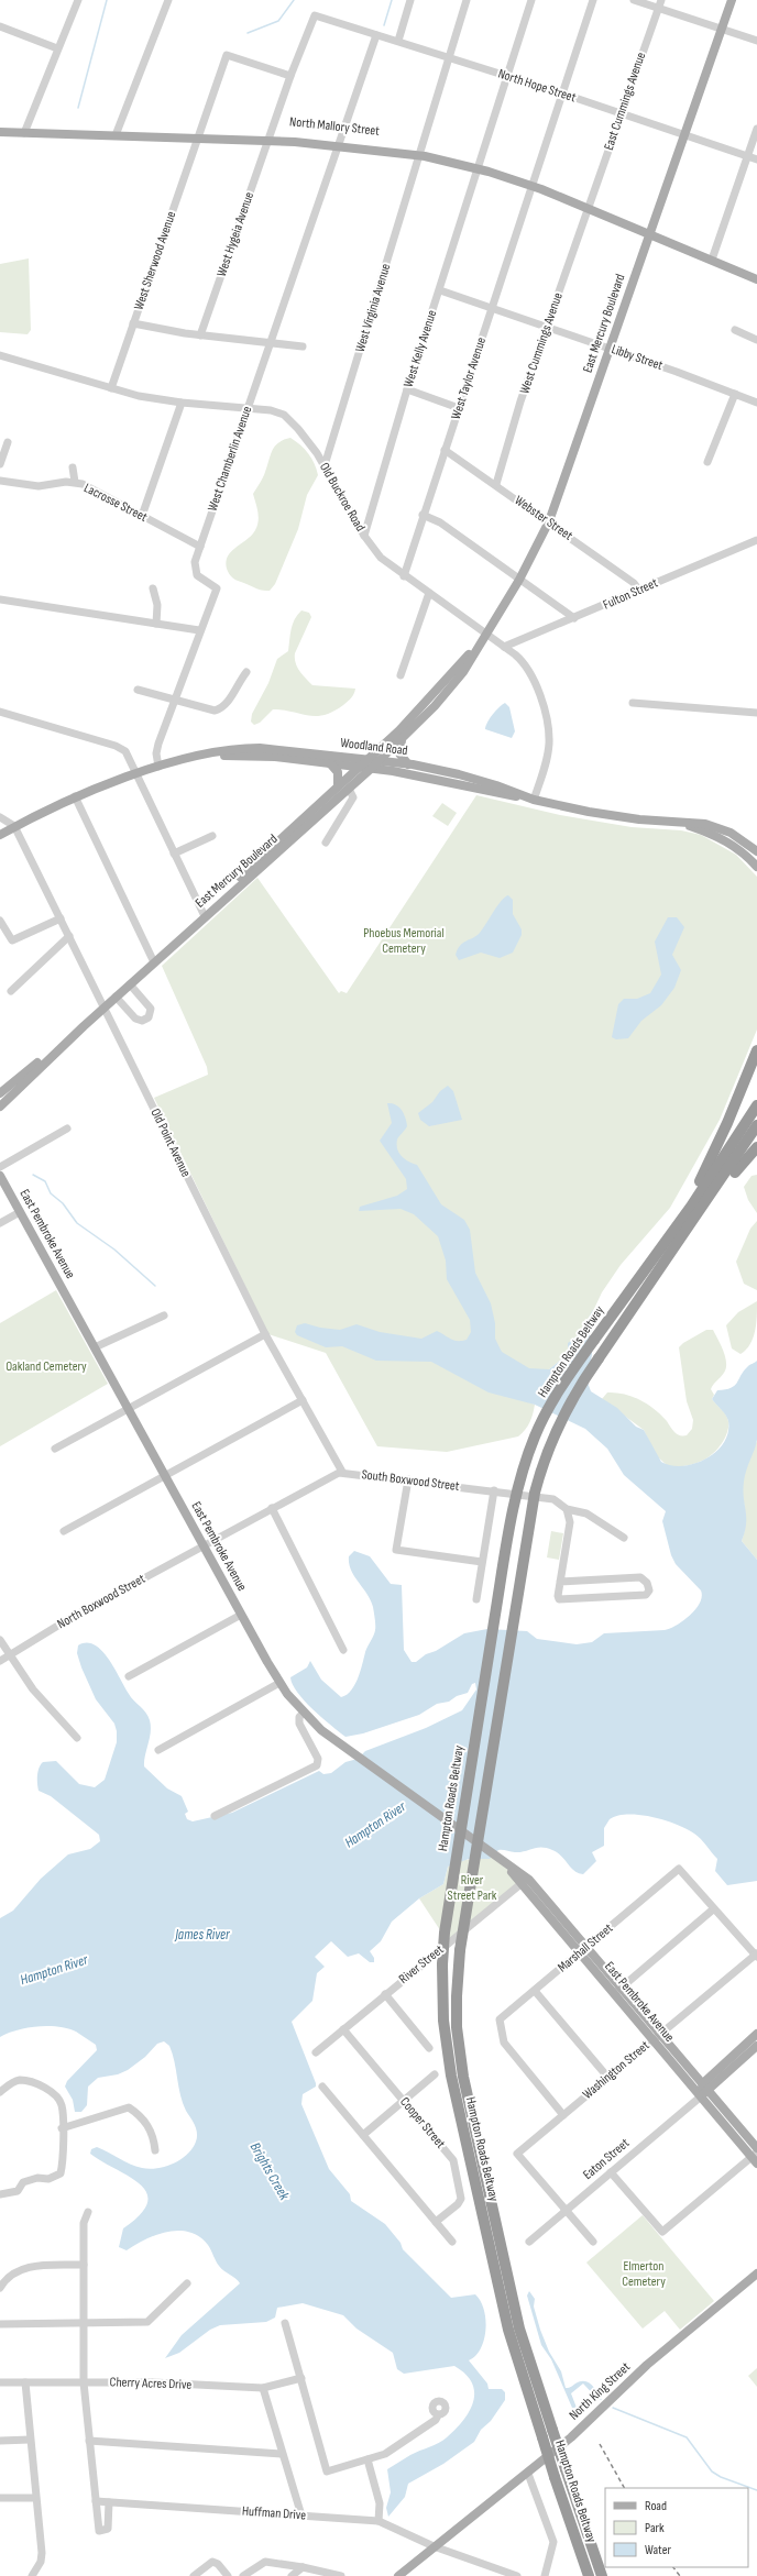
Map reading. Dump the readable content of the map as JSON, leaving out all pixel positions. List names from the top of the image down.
{
  "streets": {
    "highway": ["Hampton Roads Beltway"],
    "main road": [
      "North Mallory Street",
      "East Mercury Boulevard",
      "Woodland Road",
      "East Pembroke Avenue",
      "North King Street"
    ],
    "street": [
      "North Hope Street",
      "East Cummings Avenue",
      "West Hygeia Avenue",
      "West Sherwood Avenue",
      "West Virginia Avenue",
      "West Cummings Avenue",
      "West Kelly Avenue",
      "Libby Street",
      "West Taylor Avenue",
      "West Chamberlin Avenue",
      "Old Buckroe Road",
      "Lacrosse Street",
      "Webster Street",
      "Fulton Street",
      "Old Point Avenue",
      "South Boxwood Street",
      "North Boxwood Street",
      "Marshall Street",
      "River Street",
      "Washington Street",
      "Cooper Street",
      "Eaton Street",
      "Cherry Acres Drive",
      "Huffman Drive"
    ]
  },
  "crossings": [
    ["North Hope Street", "East Cummings Avenue"],
    ["North Hope Street", "West Hygeia Avenue"],
    ["North Hope Street", "West Virginia Avenue"],
    ["North Hope Street", "East Mercury Boulevard"],
    ["North Hope Street", "West Kelly Avenue"],
    ["North Hope Street", "West Taylor Avenue"],
    ["North Hope Street", "West Chamberlin Avenue"],
    ["East Cummings Avenue", "North Mallory Street"],
    ["East Cummings Avenue", "West Cummings Avenue"],
    ["North Mallory Street", "West Hygeia Avenue"],
    ["North Mallory Street", "West Sherwood Avenue"],
    ["North Mallory Street", "West Virginia Avenue"],
    ["North Mallory Street", "East Mercury Boulevard"],
    ["North Mallory Street", "West Cummings Avenue"],
    ["North Mallory Street", "West Kelly Avenue"],
    ["North Mallory Street", "West Taylor Avenue"],
    ["North Mallory Street", "West Chamberlin Avenue"],
    ["West Hygeia Avenue", "West Sherwood Avenue"],
    ["West Sherwood Avenue", "Old Buckroe Road"],
    ["West Virginia Avenue", "Old Buckroe Road"],
    ["East Mercury Boulevard", "Libby Street"],
    ["East Mercury Boulevard", "Old Buckroe Road"],
    ["East Mercury Boulevard", "Webster Street"],
    ["East Mercury Boulevard", "Woodland Road"],
    ["East Mercury Boulevard", "Old Point Avenue"],
    ["West Cummings Avenue", "Libby Street"],
    ["West Cummings Avenue", "Webster Street"],
    ["West Kelly Avenue", "Libby Street"],
    ["West Kelly Avenue", "Old Buckroe Road"],
    ["Libby Street", "West Taylor Avenue"],
    ["West Taylor Avenue", "Old Buckroe Road"],
    ["West Taylor Avenue", "Webster Street"],
    ["West Chamberlin Avenue", "Old Buckroe Road"],
    ["West Chamberlin Avenue", "Lacrosse Street"],
    ["West Chamberlin Avenue", "Woodland Road"],
    ["Old Buckroe Road", "Fulton Street"],
    ["Old Buckroe Road", "Woodland Road"],
    ["Webster Street", "Fulton Street"],
    ["Woodland Road", "Old Point Avenue"],
    ["Old Point Avenue", "South Boxwood Street"],
    ["East Pembroke Avenue", "South Boxwood Street"],
    ["East Pembroke Avenue", "North Boxwood Street"],
    ["East Pembroke Avenue", "Marshall Street"],
    ["East Pembroke Avenue", "River Street"],
    ["East Pembroke Avenue", "Washington Street"],
    ["East Pembroke Avenue", "Eaton Street"],
    ["South Boxwood Street", "North Boxwood Street"],
    ["Marshall Street", "Washington Street"],
    ["River Street", "Cooper Street"],
    ["Washington Street", "Eaton Street"],
    ["North King Street", "Huffman Drive"]
  ],
  "water": ["Hampton River", "James River", "Brights Creek"],
  "parks": [
    "Phoebus Memorial Cemetery",
    "Oakland Cemetery",
    "River Street Park",
    "Elmerton Cemetery"
  ],
  "legend": ["Road", "Park", "Water"]
}
